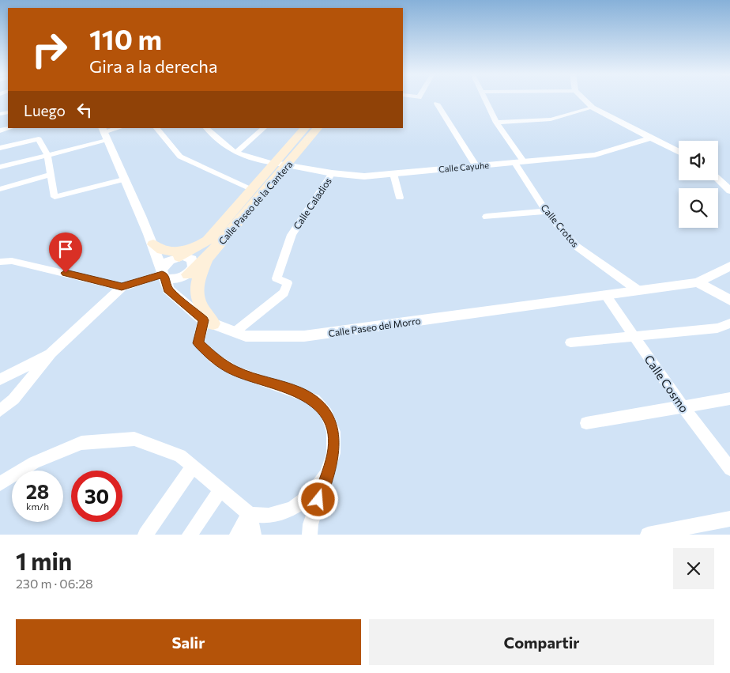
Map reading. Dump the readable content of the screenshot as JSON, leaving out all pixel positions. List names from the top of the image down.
{
  "streets": {
    "main road": ["Calle Paseo de la Cantera"],
    "street": [
      "Calle Cayuhe",
      "Calle Caladios",
      "Calle Crotos",
      "Calle Paseo del Morro",
      "Calle Cosmo"
    ]
  },
  "crossings": [
    ["Calle Cayuhe", "Calle Paseo de la Cantera"],
    ["Calle Cayuhe", "Calle Caladios"],
    ["Calle Cayuhe", "Calle Crotos"],
    ["Calle Paseo de la Cantera", "Calle Paseo del Morro"],
    ["Calle Caladios", "Calle Paseo del Morro"],
    ["Calle Crotos", "Calle Paseo del Morro"],
    ["Calle Paseo del Morro", "Calle Cosmo"]
  ],
  "page": {
    "turn": ["110 m", "Gira a la derecha"],
    "then": "Luego",
    "speed": "28 km/h",
    "limit": "30",
    "heading": ["1 min", "230 m · 06:28"],
    "buttons": ["Salir", "Compartir"]
  }
}
